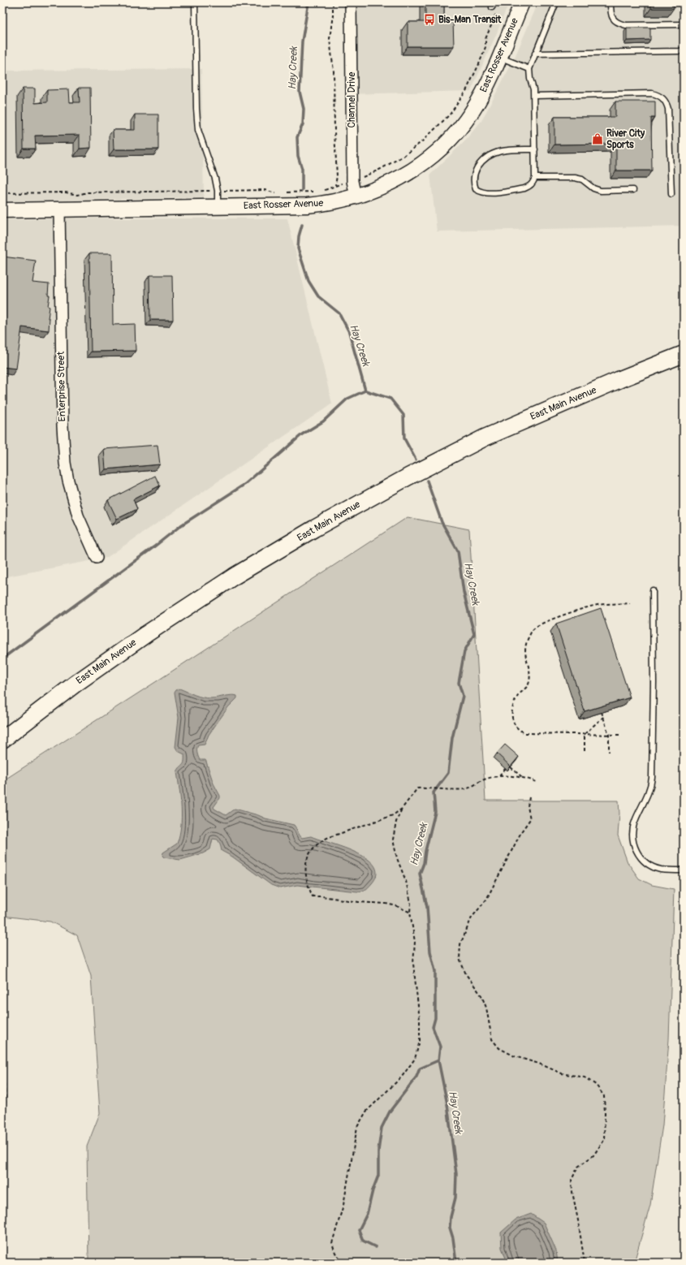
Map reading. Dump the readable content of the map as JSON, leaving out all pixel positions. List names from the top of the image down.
{
  "streets": {
    "main road": ["East Main Avenue"],
    "street": ["East Rosser Avenue", "Channel Drive", "Enterprise Street"]
  },
  "crossings": [
    ["East Rosser Avenue", "Channel Drive"],
    ["East Rosser Avenue", "Enterprise Street"]
  ],
  "water": ["Hay Creek"],
  "places": {
    "bus stop": ["Bis-Man Transit"],
    "shop": ["River City Sports"]
  }
}
